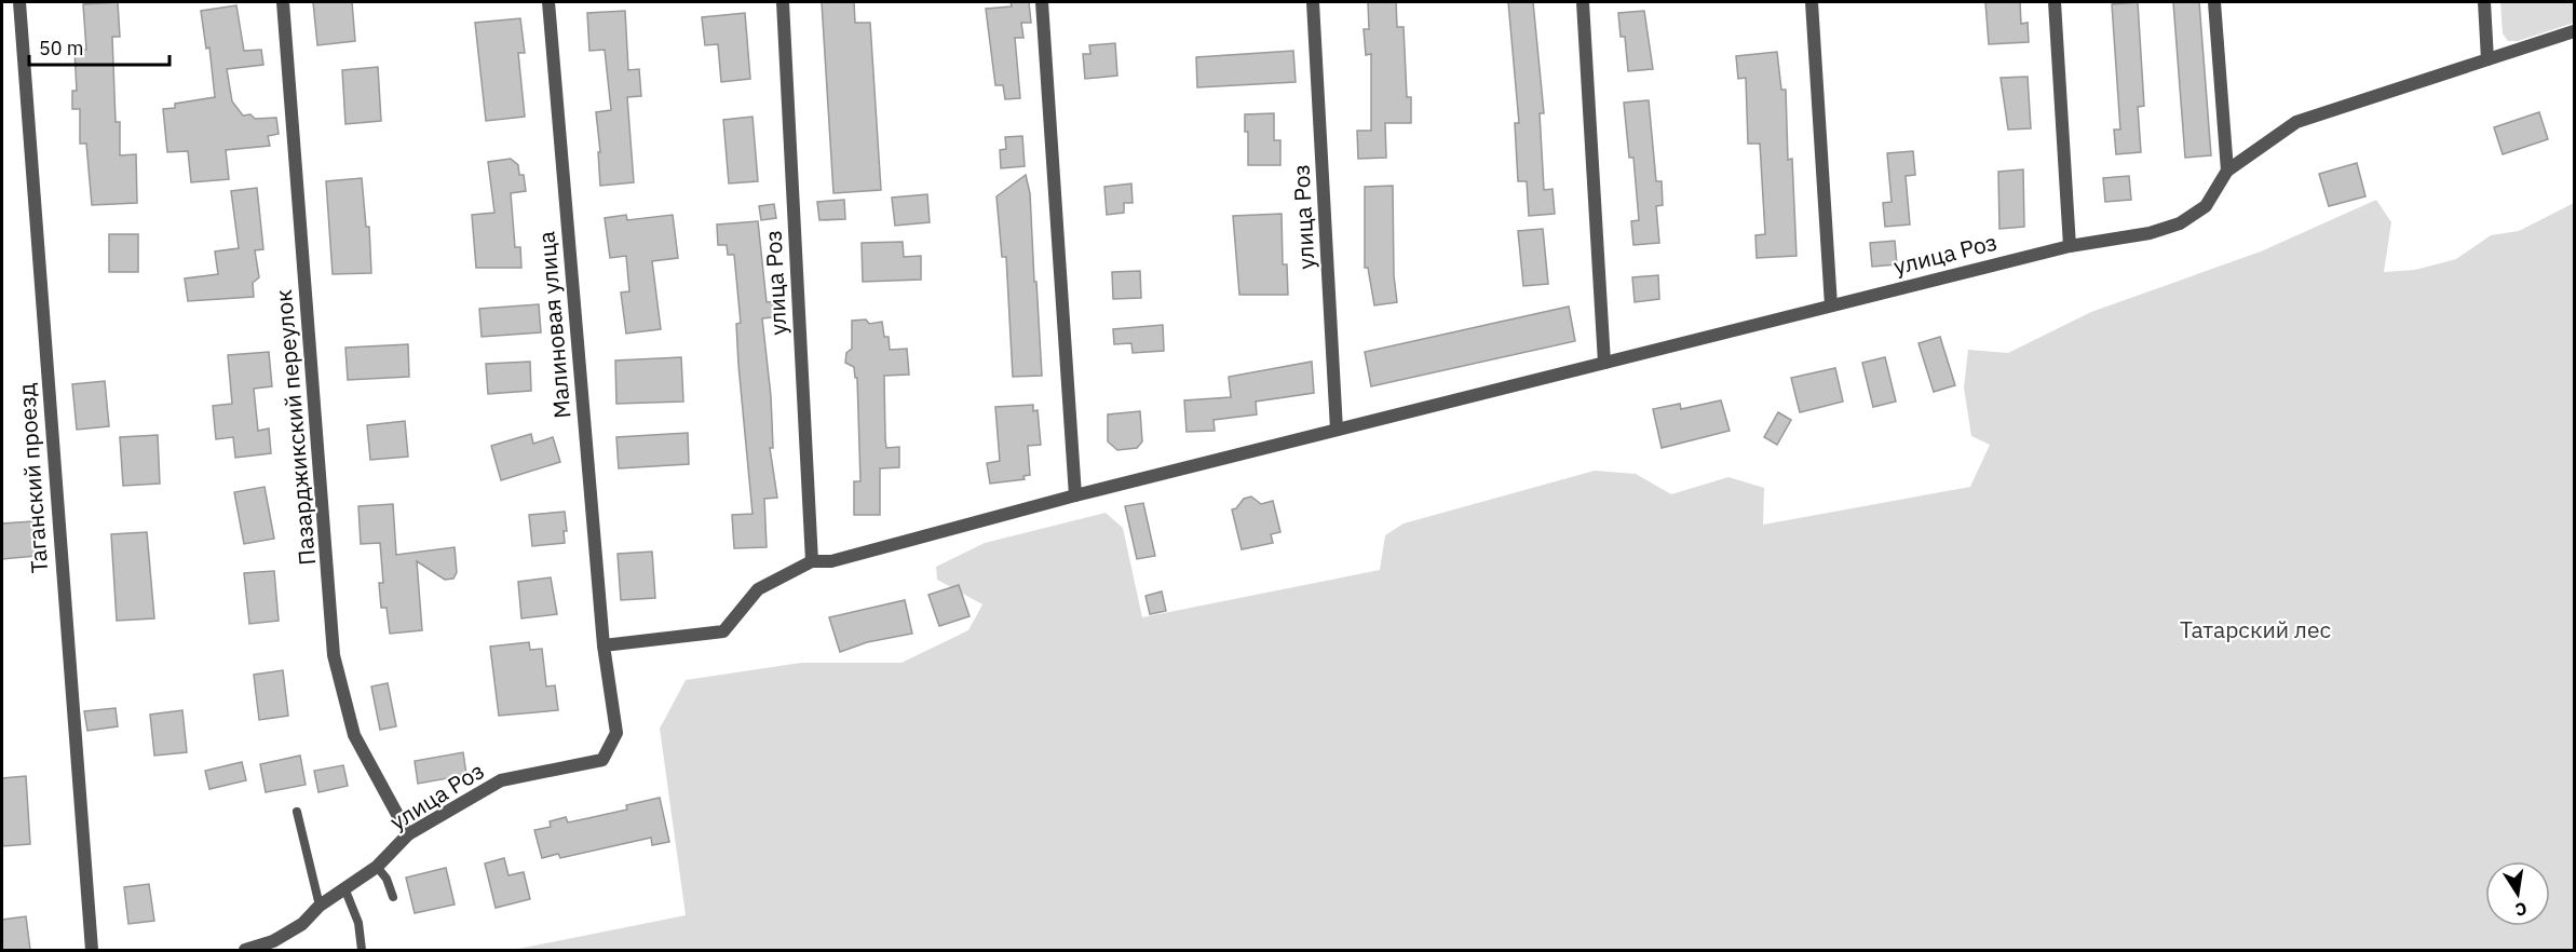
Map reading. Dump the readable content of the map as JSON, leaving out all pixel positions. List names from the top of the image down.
{
  "streets": {
    "street": [
      "улица Роз",
      "Малиновая улица",
      "Пазарджикский переулок",
      "Таганский проезд"
    ]
  },
  "crossings": [
    ["улица Роз", "Малиновая улица"],
    ["улица Роз", "Пазарджикский переулок"]
  ],
  "parks": ["Татарский лес"],
  "scale_bar": "50 m",
  "north": "bottom"
}
